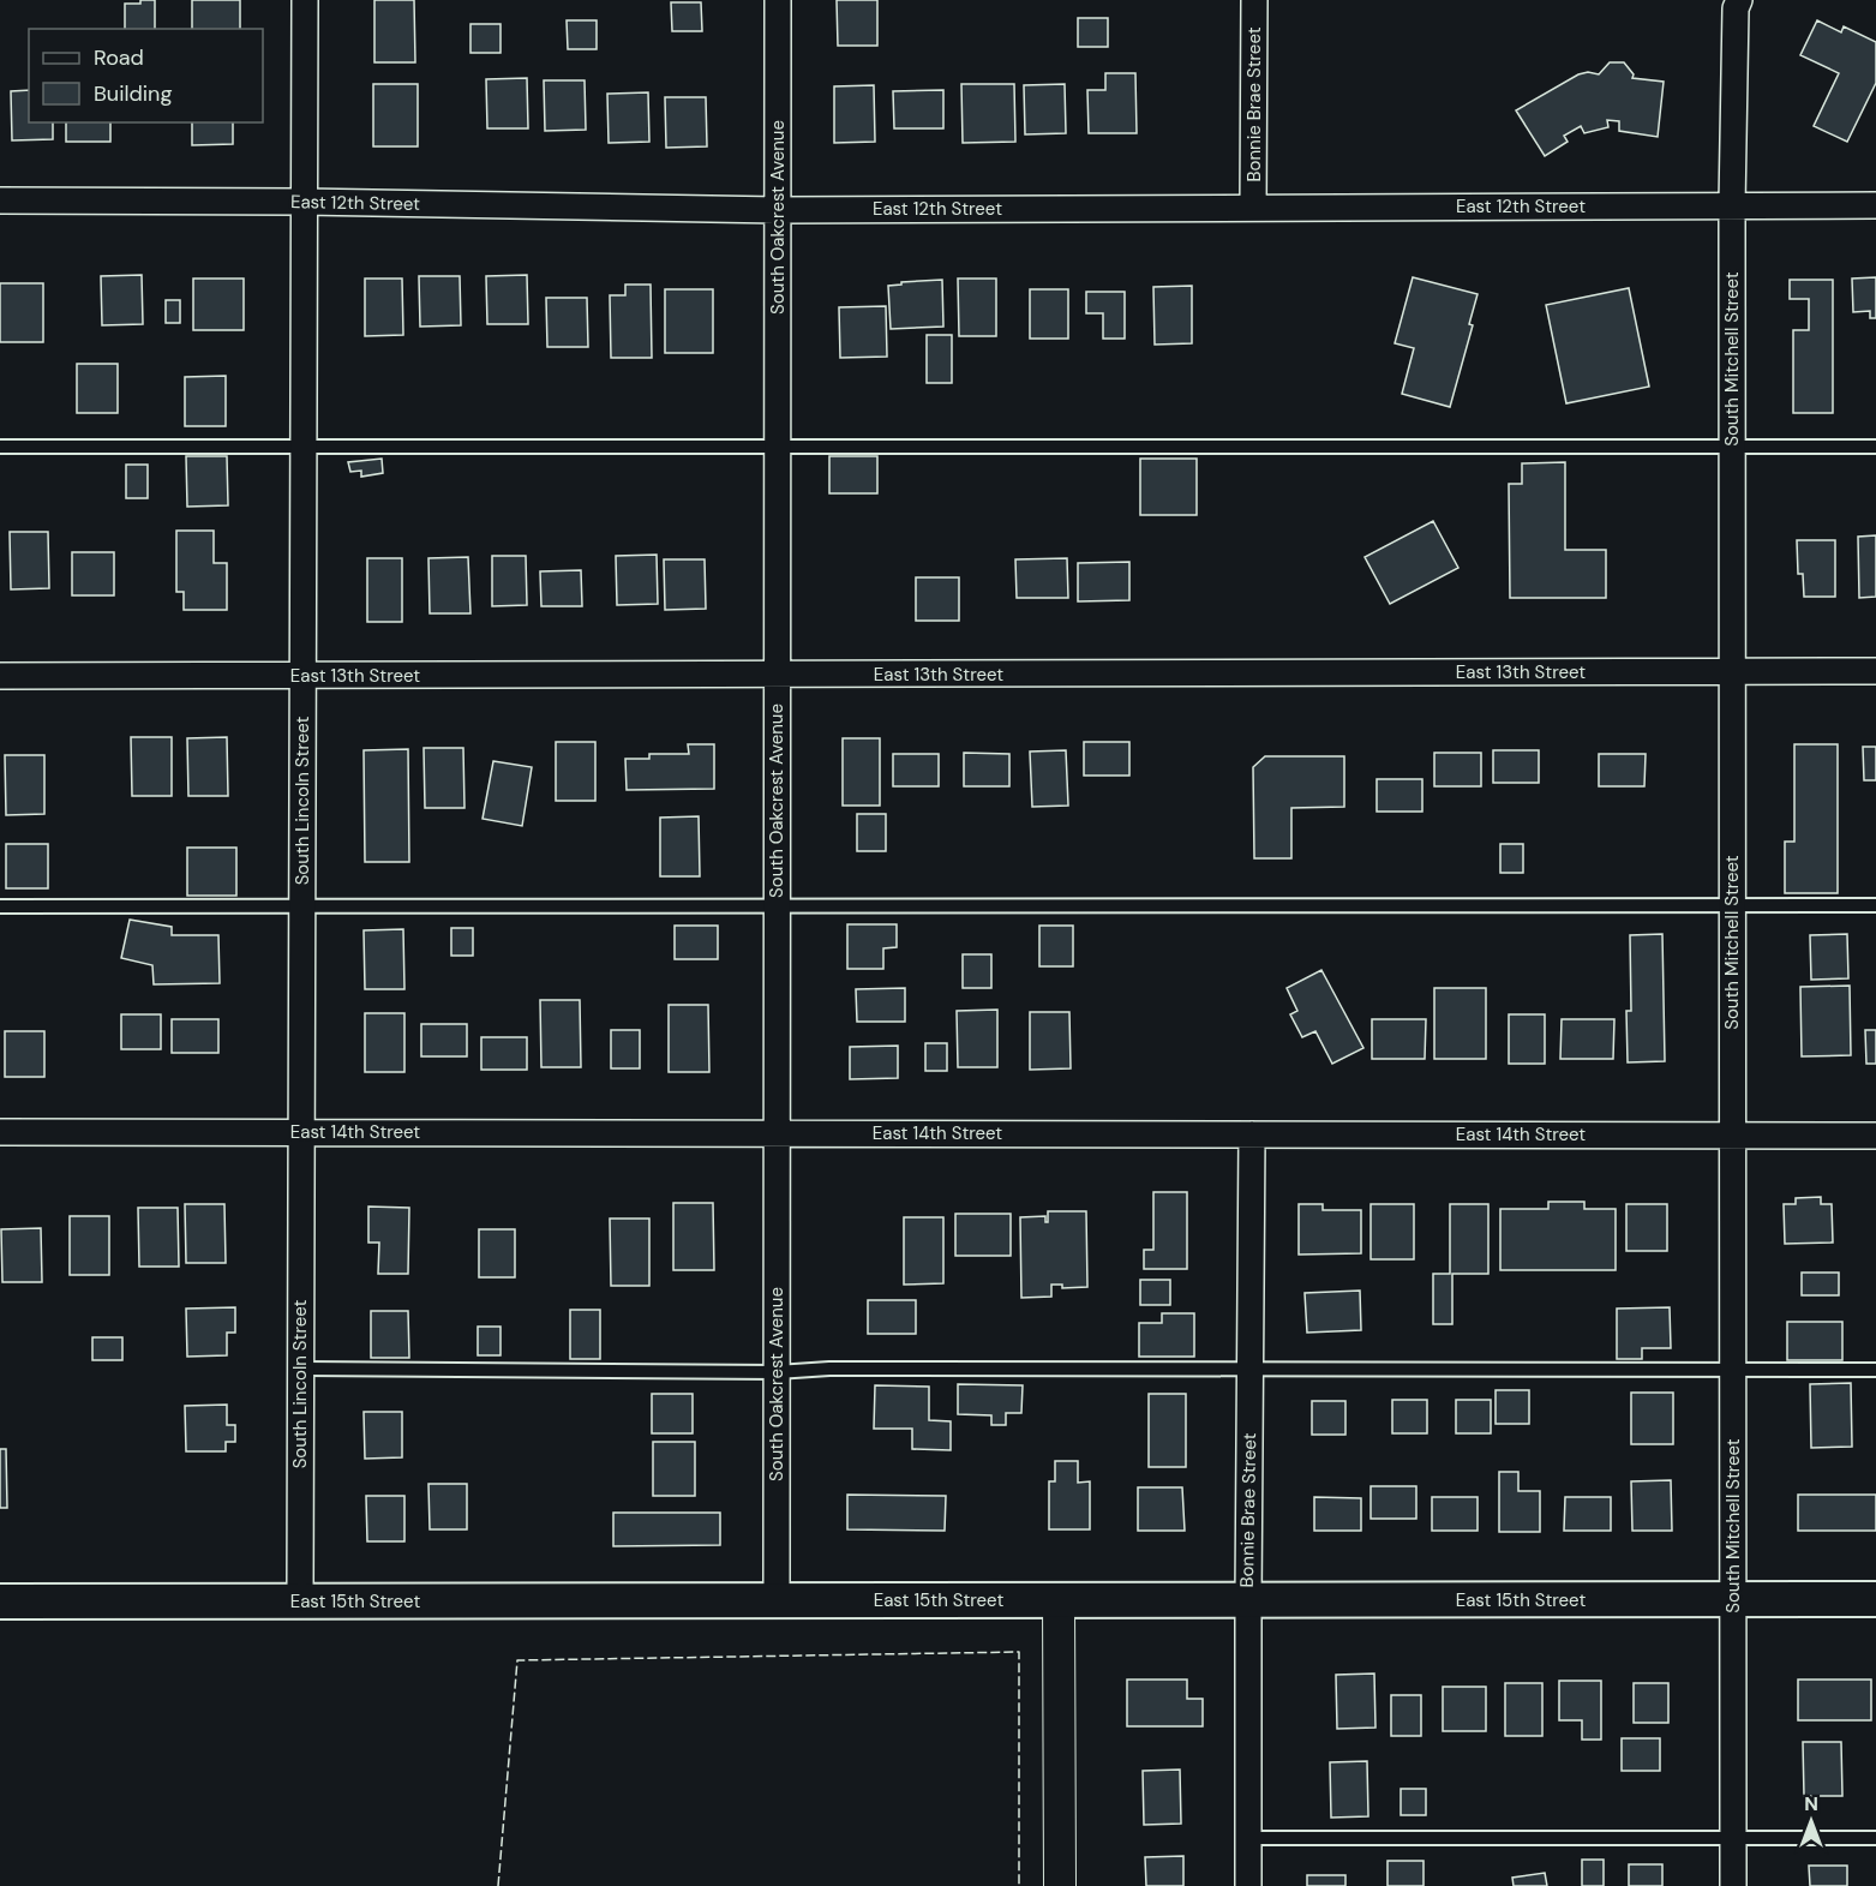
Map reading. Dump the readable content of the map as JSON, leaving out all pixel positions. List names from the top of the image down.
{
  "streets": {
    "main road": ["East 15th Street"],
    "street": [
      "Bonnie Brae Street",
      "East 12th Street",
      "South Oakcrest Avenue",
      "South Mitchell Street",
      "East 13th Street",
      "South Lincoln Street",
      "East 14th Street"
    ]
  },
  "crossings": [
    ["Bonnie Brae Street", "East 12th Street"],
    ["Bonnie Brae Street", "East 14th Street"],
    ["Bonnie Brae Street", "East 15th Street"],
    ["East 12th Street", "South Oakcrest Avenue"],
    ["East 12th Street", "South Mitchell Street"],
    ["East 12th Street", "South Lincoln Street"],
    ["South Oakcrest Avenue", "East 13th Street"],
    ["South Oakcrest Avenue", "East 14th Street"],
    ["South Oakcrest Avenue", "East 15th Street"],
    ["South Mitchell Street", "East 13th Street"],
    ["South Mitchell Street", "East 14th Street"],
    ["South Mitchell Street", "East 15th Street"],
    ["East 13th Street", "South Lincoln Street"],
    ["South Lincoln Street", "East 14th Street"],
    ["South Lincoln Street", "East 15th Street"]
  ],
  "legend": ["Road", "Building"],
  "north": "top"
}
